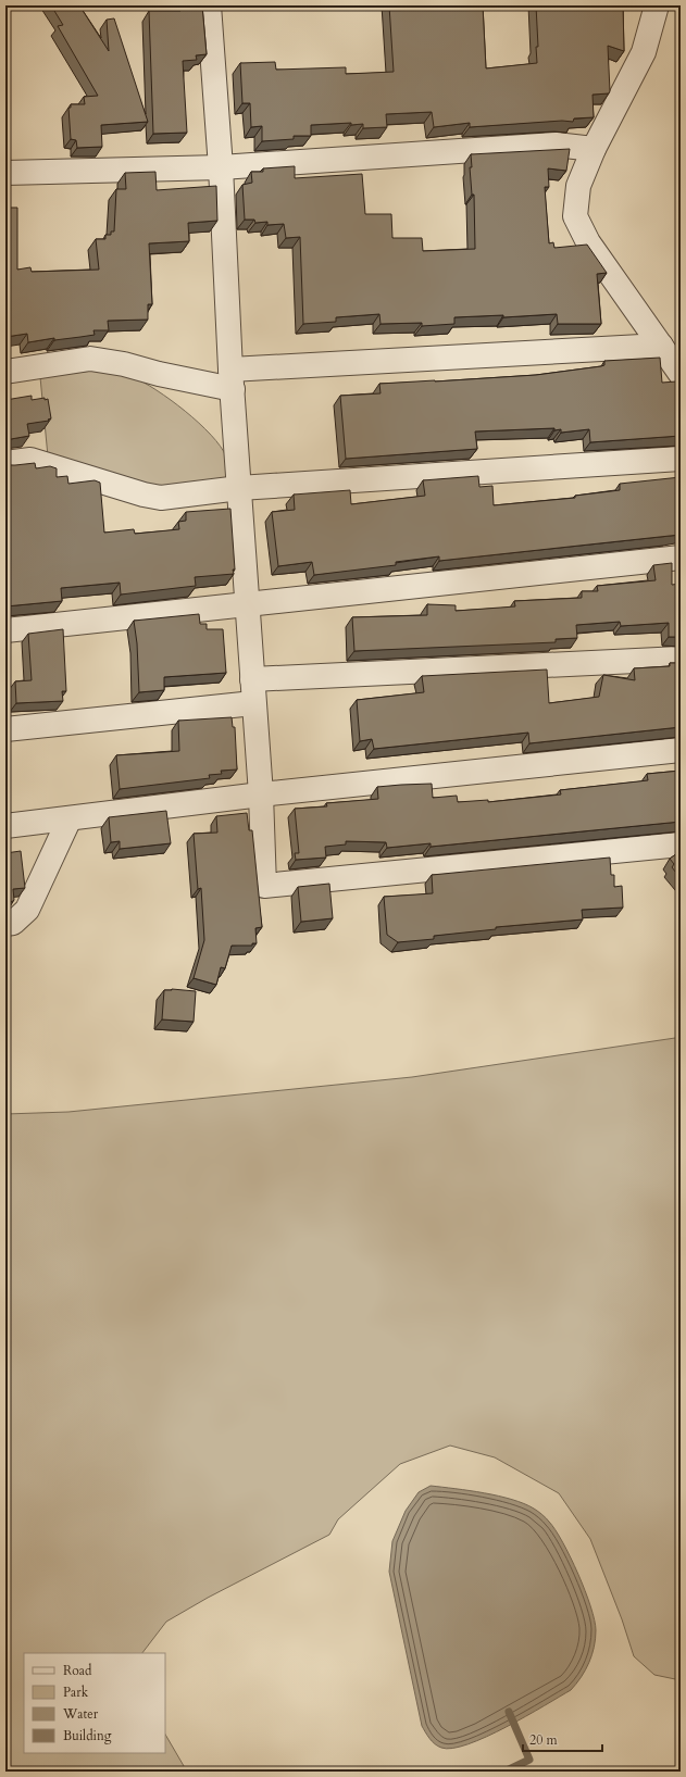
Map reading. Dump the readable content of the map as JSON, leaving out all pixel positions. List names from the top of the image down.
{
  "legend": [
    "Road",
    "Park",
    "Water",
    "Building"
  ],
  "scale_bar": "20 m"
}
